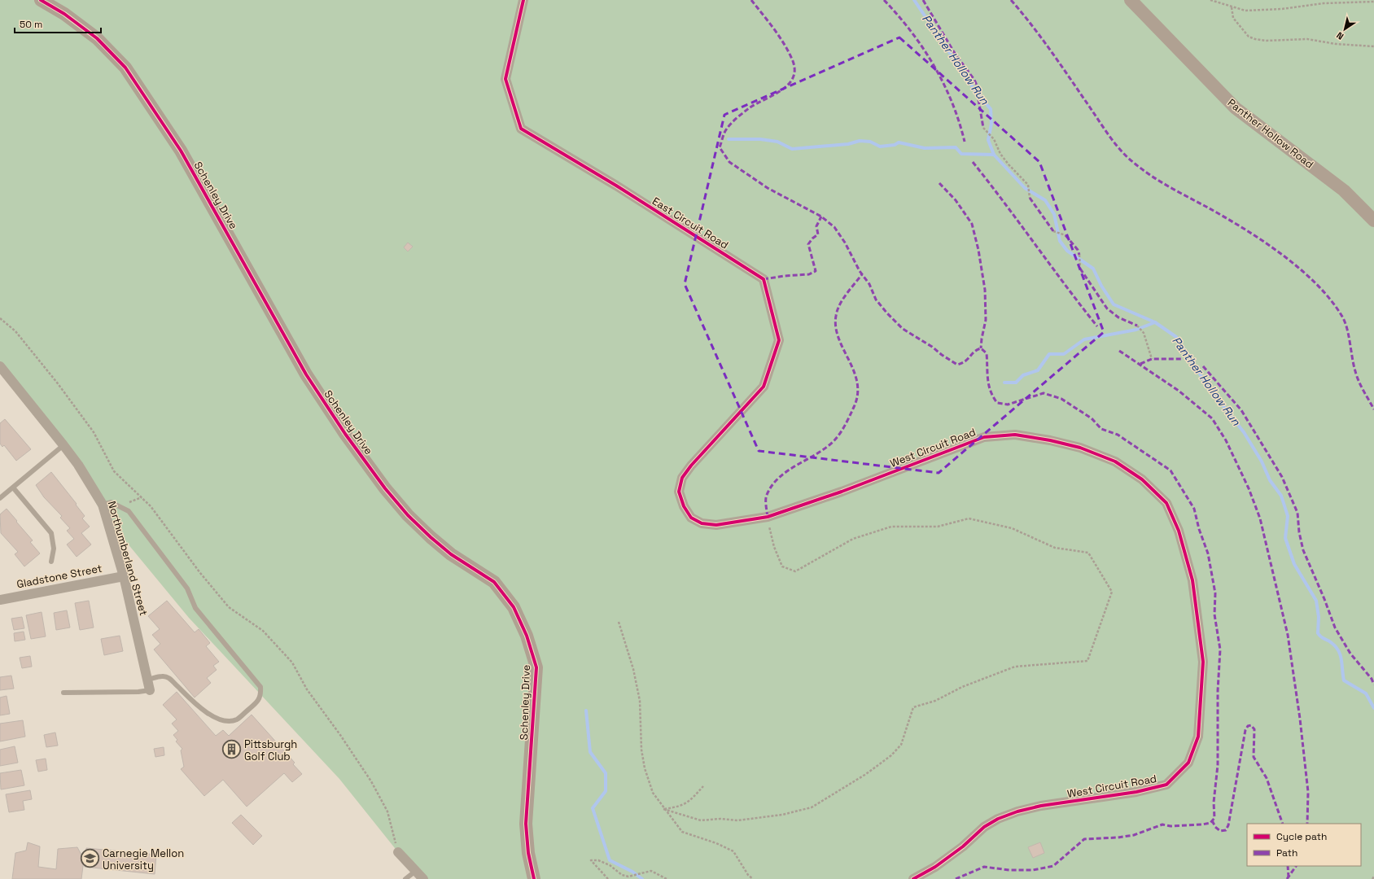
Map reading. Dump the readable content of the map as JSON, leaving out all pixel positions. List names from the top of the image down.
{
  "streets": {
    "street": [
      "Panther Hollow Road",
      "Schenley Drive",
      "East Circuit Road",
      "West Circuit Road",
      "Northumberland Street",
      "Gladstone Street"
    ]
  },
  "crossings": [
    ["East Circuit Road", "West Circuit Road"],
    ["Northumberland Street", "Gladstone Street"]
  ],
  "water": ["Panther Hollow Run"],
  "places": {
    "building": ["Pittsburgh Golf Club"],
    "school or university": ["Carnegie Mellon University"]
  },
  "legend": ["Cycle path", "Path"],
  "scale_bar": "50 m",
  "north": "bottom left"
}
